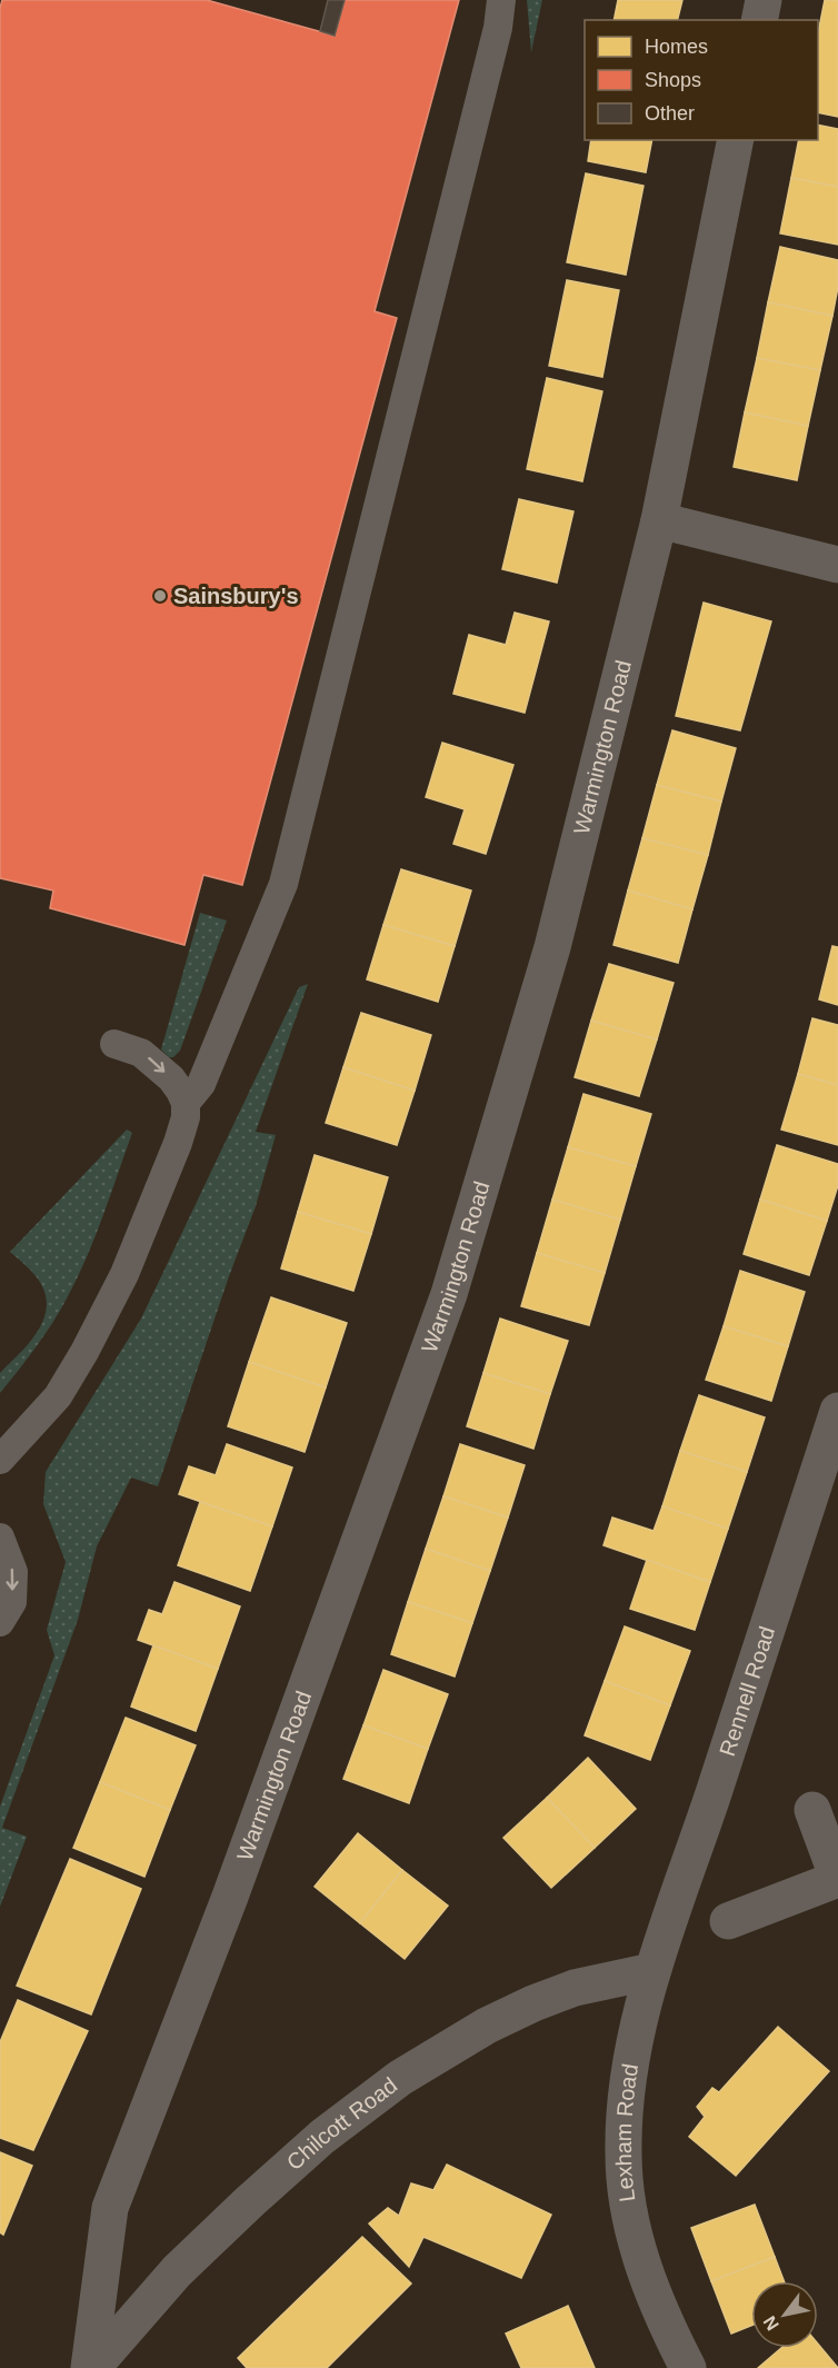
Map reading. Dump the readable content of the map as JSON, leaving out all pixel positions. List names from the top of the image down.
{
  "streets": {
    "street": [
      "Warmington Road",
      "Rennell Road",
      "Chilcott Road",
      "Lexham Road"
    ]
  },
  "crossings": [
    ["Warmington Road", "Chilcott Road"],
    ["Rennell Road", "Chilcott Road"],
    ["Rennell Road", "Lexham Road"],
    ["Chilcott Road", "Lexham Road"]
  ],
  "places": ["Sainsbury's"],
  "legend": ["Homes", "Shops", "Other"],
  "north": "bottom left"
}
